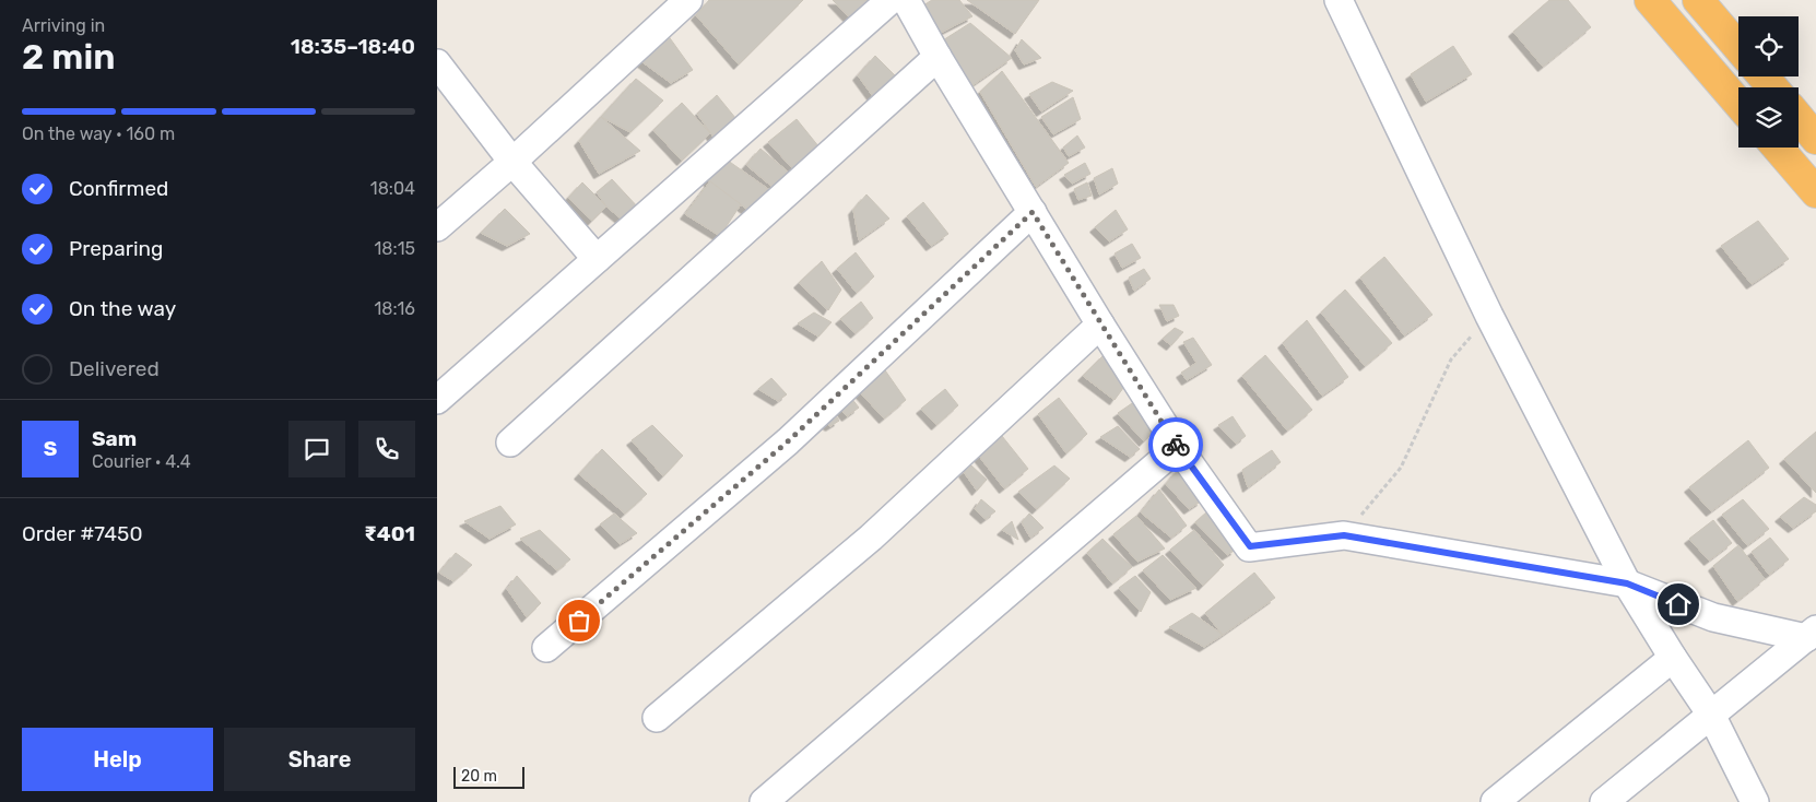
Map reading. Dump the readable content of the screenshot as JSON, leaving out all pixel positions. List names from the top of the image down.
{
  "scale_bar": "20 m",
  "page": {
    "heading": ["2 min", "Arriving in", "18:35–18:40"],
    "panel": [
      "Sam",
      "Courier · 4.4",
      "Order #7450",
      "₹401"
    ],
    "bar": "On the way · 160 m",
    "list": [
      ["Confirmed", "18:04"],
      ["Preparing", "18:15"],
      ["On the way", "18:16"],
      "Delivered"
    ],
    "round": "S",
    "buttons": ["Help", "Share"],
    "scale": "20 m"
  }
}
